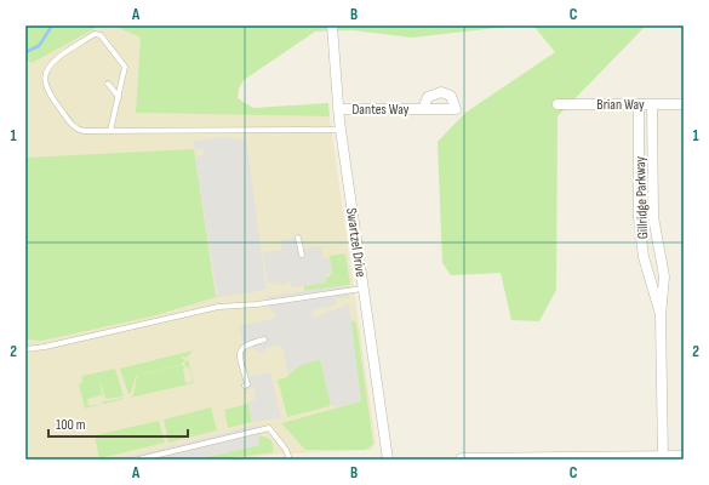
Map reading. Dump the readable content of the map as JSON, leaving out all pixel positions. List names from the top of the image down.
{
  "streets": {
    "street": [
      "Brian Way",
      "Dantes Way",
      "Gillridge Parkway",
      "Swartzel Drive"
    ]
  },
  "crossings": [
    ["Brian Way", "Gillridge Parkway"],
    ["Dantes Way", "Swartzel Drive"]
  ],
  "scale_bar": "100 m",
  "grid": {
    "columns": ["A", "B", "C"],
    "rows": ["1", "2"]
  }
}
